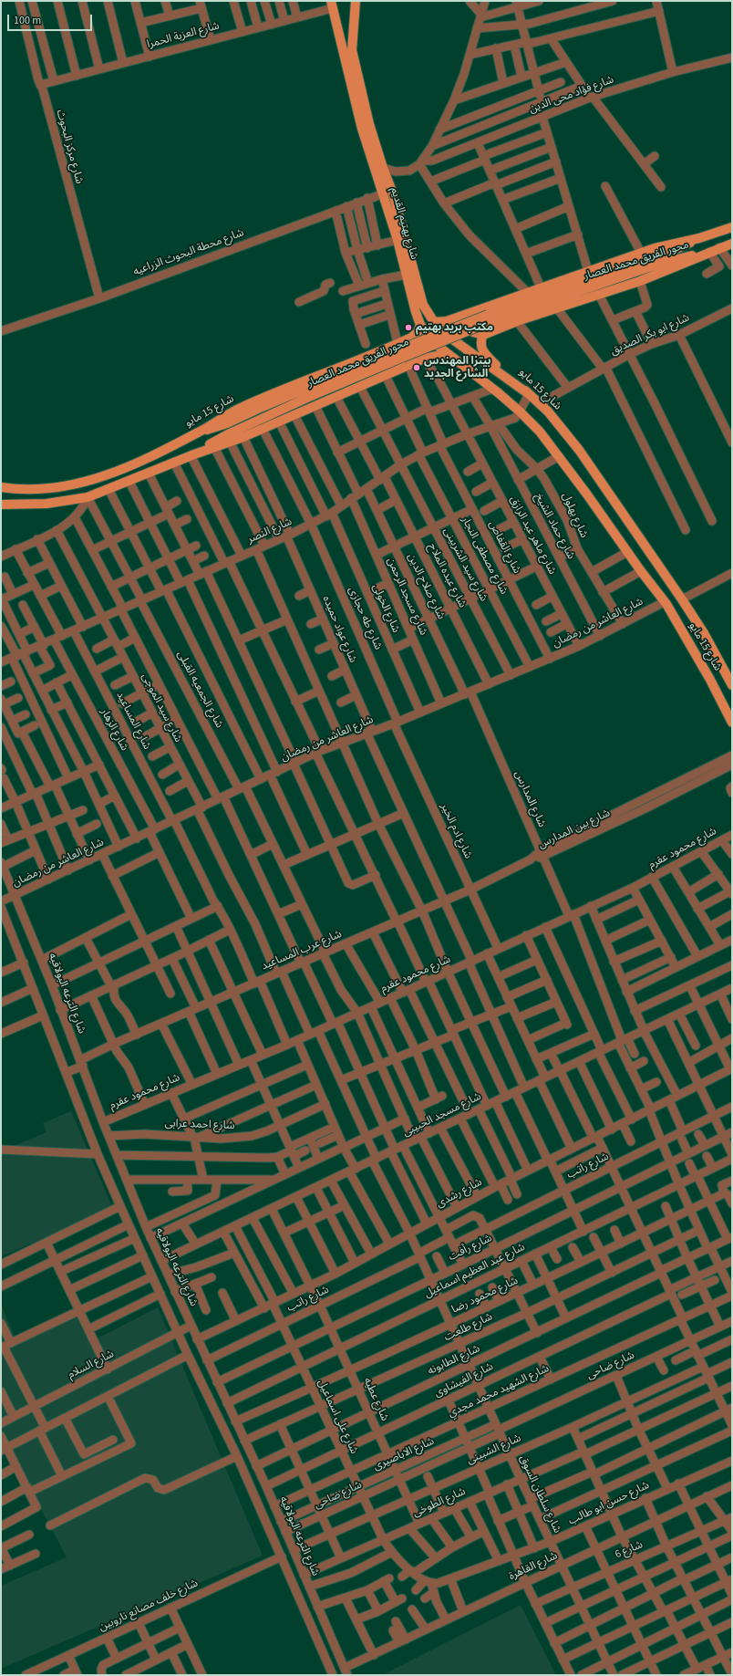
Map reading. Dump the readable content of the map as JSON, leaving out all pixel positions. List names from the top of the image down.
{
  "streets": {
    "main road": ["شارع بهتيم القديم", "محور الفريق محمد العصار", "شارع 15 مايو"],
    "street": [
      "شارع العزبة الحمرا",
      "شارع فؤاد محى الدين",
      "شارع مركز البحوث",
      "شارع محطة البحوث الزراعيه",
      "شارع ابو بكر الصديق",
      "شارع بهلول",
      "شارع حماد الشيخ",
      "شارع النصر",
      "شارع ماهر عبد الرازق",
      "شارع القفاص",
      "شارع مصطفى النجار",
      "شارع سيد الشربينى",
      "شارع عبده الملاح",
      "شارع صلاح الدين",
      "شارع مسجد الرحمن",
      "شارع الخولى",
      "شارع طه حجازى",
      "شارع العاشر من رمضان",
      "شارع عواد حميده",
      "شارع الجمعيه القبلى",
      "شارع سيد الموجى",
      "شارع المساعيد",
      "شارع الزهار",
      "شارع المدارس",
      "شارع بين المدارس",
      "شارع ادم الخير",
      "شارع محمود عقرم",
      "شارع عرب المساعيد",
      "شارع الترعه البولاقيه",
      "شارع مسجد الحبيبى",
      "شارع احمد عرابى",
      "شارع راتب",
      "شارع رشدى",
      "شارع رأفت",
      "شارع عبد العظيم اسماعيل",
      "شارع محمود رضا",
      "شارع طلعت",
      "شارع الطابونه",
      "شارع السلام",
      "شارع ضاحى",
      "شارع الفيشاوى",
      "شارع الشهيد محمد مجدي",
      "شارع عطيه",
      "شارع على اسماعيل",
      "شارع الشبينى",
      "شارع الاباصيرى",
      "شارع سلطان السوق",
      "شارع الطوخى",
      "شارع حسن ابو طالب",
      "شارع 6",
      "شارع القاهرة",
      "شارع خلف مصانع ناروبين"
    ]
  },
  "crossings": [
    ["شارع العزبة الحمرا", "شارع مركز البحوث"],
    ["شارع العزبة الحمرا", "شارع بهتيم القديم"],
    ["شارع مركز البحوث", "شارع محطة البحوث الزراعيه"],
    ["شارع بهتيم القديم", "شارع محطة البحوث الزراعيه"],
    ["شارع بهتيم القديم", "شارع 15 مايو"],
    ["شارع بهتيم القديم", "شارع النصر"],
    ["محور الفريق محمد العصار", "شارع 15 مايو"],
    ["شارع ابو بكر الصديق", "شارع 15 مايو"],
    ["شارع 15 مايو", "شارع النصر"],
    ["شارع 15 مايو", "شارع العاشر من رمضان"],
    ["شارع بهلول", "شارع حماد الشيخ"],
    ["شارع بهلول", "شارع النصر"],
    ["شارع بهلول", "شارع العاشر من رمضان"],
    ["شارع حماد الشيخ", "شارع النصر"],
    ["شارع حماد الشيخ", "شارع العاشر من رمضان"],
    ["شارع النصر", "شارع ماهر عبد الرازق"],
    ["شارع النصر", "شارع القفاص"],
    ["شارع النصر", "شارع مصطفى النجار"],
    ["شارع النصر", "شارع سيد الشربينى"],
    ["شارع النصر", "شارع عبده الملاح"],
    ["شارع النصر", "شارع صلاح الدين"],
    ["شارع النصر", "شارع مسجد الرحمن"],
    ["شارع النصر", "شارع الخولى"],
    ["شارع النصر", "شارع طه حجازى"],
    ["شارع النصر", "شارع عواد حميده"],
    ["شارع النصر", "شارع الجمعيه القبلى"],
    ["شارع النصر", "شارع سيد الموجى"],
    ["شارع النصر", "شارع المساعيد"],
    ["شارع النصر", "شارع الزهار"],
    ["شارع ماهر عبد الرازق", "شارع العاشر من رمضان"],
    ["شارع القفاص", "شارع العاشر من رمضان"],
    ["شارع مصطفى النجار", "شارع العاشر من رمضان"],
    ["شارع سيد الشربينى", "شارع العاشر من رمضان"],
    ["شارع عبده الملاح", "شارع العاشر من رمضان"],
    ["شارع صلاح الدين", "شارع العاشر من رمضان"],
    ["شارع صلاح الدين", "شارع المدارس"],
    ["شارع مسجد الرحمن", "شارع العاشر من رمضان"],
    ["شارع الخولى", "شارع العاشر من رمضان"],
    ["شارع طه حجازى", "شارع العاشر من رمضان"],
    ["شارع طه حجازى", "شارع ادم الخير"],
    ["شارع العاشر من رمضان", "شارع عواد حميده"],
    ["شارع العاشر من رمضان", "شارع الجمعيه القبلى"],
    ["شارع العاشر من رمضان", "شارع سيد الموجى"],
    ["شارع العاشر من رمضان", "شارع المساعيد"],
    ["شارع العاشر من رمضان", "شارع الزهار"],
    ["شارع العاشر من رمضان", "شارع المدارس"],
    ["شارع العاشر من رمضان", "شارع ادم الخير"],
    ["شارع العاشر من رمضان", "شارع الترعه البولاقيه"],
    ["شارع عواد حميده", "شارع محمود عقرم"],
    ["شارع عواد حميده", "شارع عرب المساعيد"],
    ["شارع عواد حميده", "شارع مسجد الحبيبى"],
    ["شارع الجمعيه القبلى", "شارع محمود عقرم"],
    ["شارع الجمعيه القبلى", "شارع عرب المساعيد"],
    ["شارع الجمعيه القبلى", "شارع مسجد الحبيبى"],
    ["شارع الجمعيه القبلى", "شارع رشدى"],
    ["شارع سيد الموجى", "شارع محمود عقرم"],
    ["شارع سيد الموجى", "شارع عرب المساعيد"],
    ["شارع المساعيد", "شارع محمود عقرم"],
    ["شارع المساعيد", "شارع عرب المساعيد"],
    ["شارع المدارس", "شارع بين المدارس"],
    ["شارع المدارس", "شارع محمود عقرم"],
    ["شارع المدارس", "شارع مسجد الحبيبى"],
    ["شارع بين المدارس", "شارع عرب المساعيد"],
    ["شارع ادم الخير", "شارع محمود عقرم"],
    ["شارع ادم الخير", "شارع عرب المساعيد"],
    ["شارع محمود عقرم", "شارع الترعه البولاقيه"],
    ["شارع محمود عقرم", "شارع سلطان السوق"],
    ["شارع عرب المساعيد", "شارع الترعه البولاقيه"],
    ["شارع الترعه البولاقيه", "شارع مسجد الحبيبى"],
    ["شارع الترعه البولاقيه", "شارع احمد عرابى"],
    ["شارع الترعه البولاقيه", "شارع راتب"],
    ["شارع الترعه البولاقيه", "شارع رشدى"],
    ["شارع الترعه البولاقيه", "شارع رأفت"],
    ["شارع الترعه البولاقيه", "شارع عبد العظيم اسماعيل"],
    ["شارع الترعه البولاقيه", "شارع محمود رضا"],
    ["شارع الترعه البولاقيه", "شارع طلعت"],
    ["شارع الترعه البولاقيه", "شارع الطابونه"],
    ["شارع الترعه البولاقيه", "شارع السلام"],
    ["شارع الترعه البولاقيه", "شارع ضاحى"],
    ["شارع الترعه البولاقيه", "شارع الفيشاوى"],
    ["شارع الترعه البولاقيه", "شارع الشهيد محمد مجدي"],
    ["شارع الترعه البولاقيه", "شارع الشبينى"],
    ["شارع الترعه البولاقيه", "شارع الاباصيرى"],
    ["شارع الترعه البولاقيه", "شارع الطوخى"],
    ["شارع الترعه البولاقيه", "شارع القاهرة"],
    ["شارع مسجد الحبيبى", "شارع عطيه"],
    ["شارع مسجد الحبيبى", "شارع على اسماعيل"],
    ["شارع مسجد الحبيبى", "شارع سلطان السوق"],
    ["شارع راتب", "شارع عطيه"],
    ["شارع راتب", "شارع على اسماعيل"],
    ["شارع راتب", "شارع سلطان السوق"],
    ["شارع رشدى", "شارع عطيه"],
    ["شارع رشدى", "شارع على اسماعيل"],
    ["شارع رشدى", "شارع سلطان السوق"],
    ["شارع رأفت", "شارع عطيه"],
    ["شارع رأفت", "شارع على اسماعيل"],
    ["شارع رأفت", "شارع سلطان السوق"],
    ["شارع عبد العظيم اسماعيل", "شارع عطيه"],
    ["شارع عبد العظيم اسماعيل", "شارع على اسماعيل"],
    ["شارع عبد العظيم اسماعيل", "شارع سلطان السوق"],
    ["شارع محمود رضا", "شارع عطيه"],
    ["شارع محمود رضا", "شارع على اسماعيل"],
    ["شارع محمود رضا", "شارع سلطان السوق"],
    ["شارع طلعت", "شارع عطيه"],
    ["شارع طلعت", "شارع على اسماعيل"],
    ["شارع طلعت", "شارع سلطان السوق"],
    ["شارع الطابونه", "شارع عطيه"],
    ["شارع الطابونه", "شارع على اسماعيل"],
    ["شارع الطابونه", "شارع سلطان السوق"],
    ["شارع ضاحى", "شارع عطيه"],
    ["شارع ضاحى", "شارع على اسماعيل"],
    ["شارع ضاحى", "شارع الاباصيرى"],
    ["شارع ضاحى", "شارع سلطان السوق"],
    ["شارع الفيشاوى", "شارع عطيه"],
    ["شارع الفيشاوى", "شارع على اسماعيل"],
    ["شارع الفيشاوى", "شارع سلطان السوق"],
    ["شارع الشهيد محمد مجدي", "شارع عطيه"],
    ["شارع الشهيد محمد مجدي", "شارع على اسماعيل"],
    ["شارع الشهيد محمد مجدي", "شارع سلطان السوق"],
    ["شارع عطيه", "شارع الشبينى"],
    ["شارع عطيه", "شارع الاباصيرى"],
    ["شارع عطيه", "شارع الطوخى"],
    ["شارع على اسماعيل", "شارع الشبينى"],
    ["شارع على اسماعيل", "شارع الاباصيرى"],
    ["شارع على اسماعيل", "شارع الطوخى"],
    ["شارع على اسماعيل", "شارع حسن ابو طالب"],
    ["شارع الشبينى", "شارع سلطان السوق"],
    ["شارع الاباصيرى", "شارع سلطان السوق"],
    ["شارع سلطان السوق", "شارع الطوخى"],
    ["شارع سلطان السوق", "شارع حسن ابو طالب"],
    ["شارع سلطان السوق", "شارع 6"],
    ["شارع سلطان السوق", "شارع القاهرة"]
  ],
  "places": ["مكتب بريد بهتيم", "بيتزا المهندس الشارع الجديد"],
  "scale_bar": "100 m"
}
